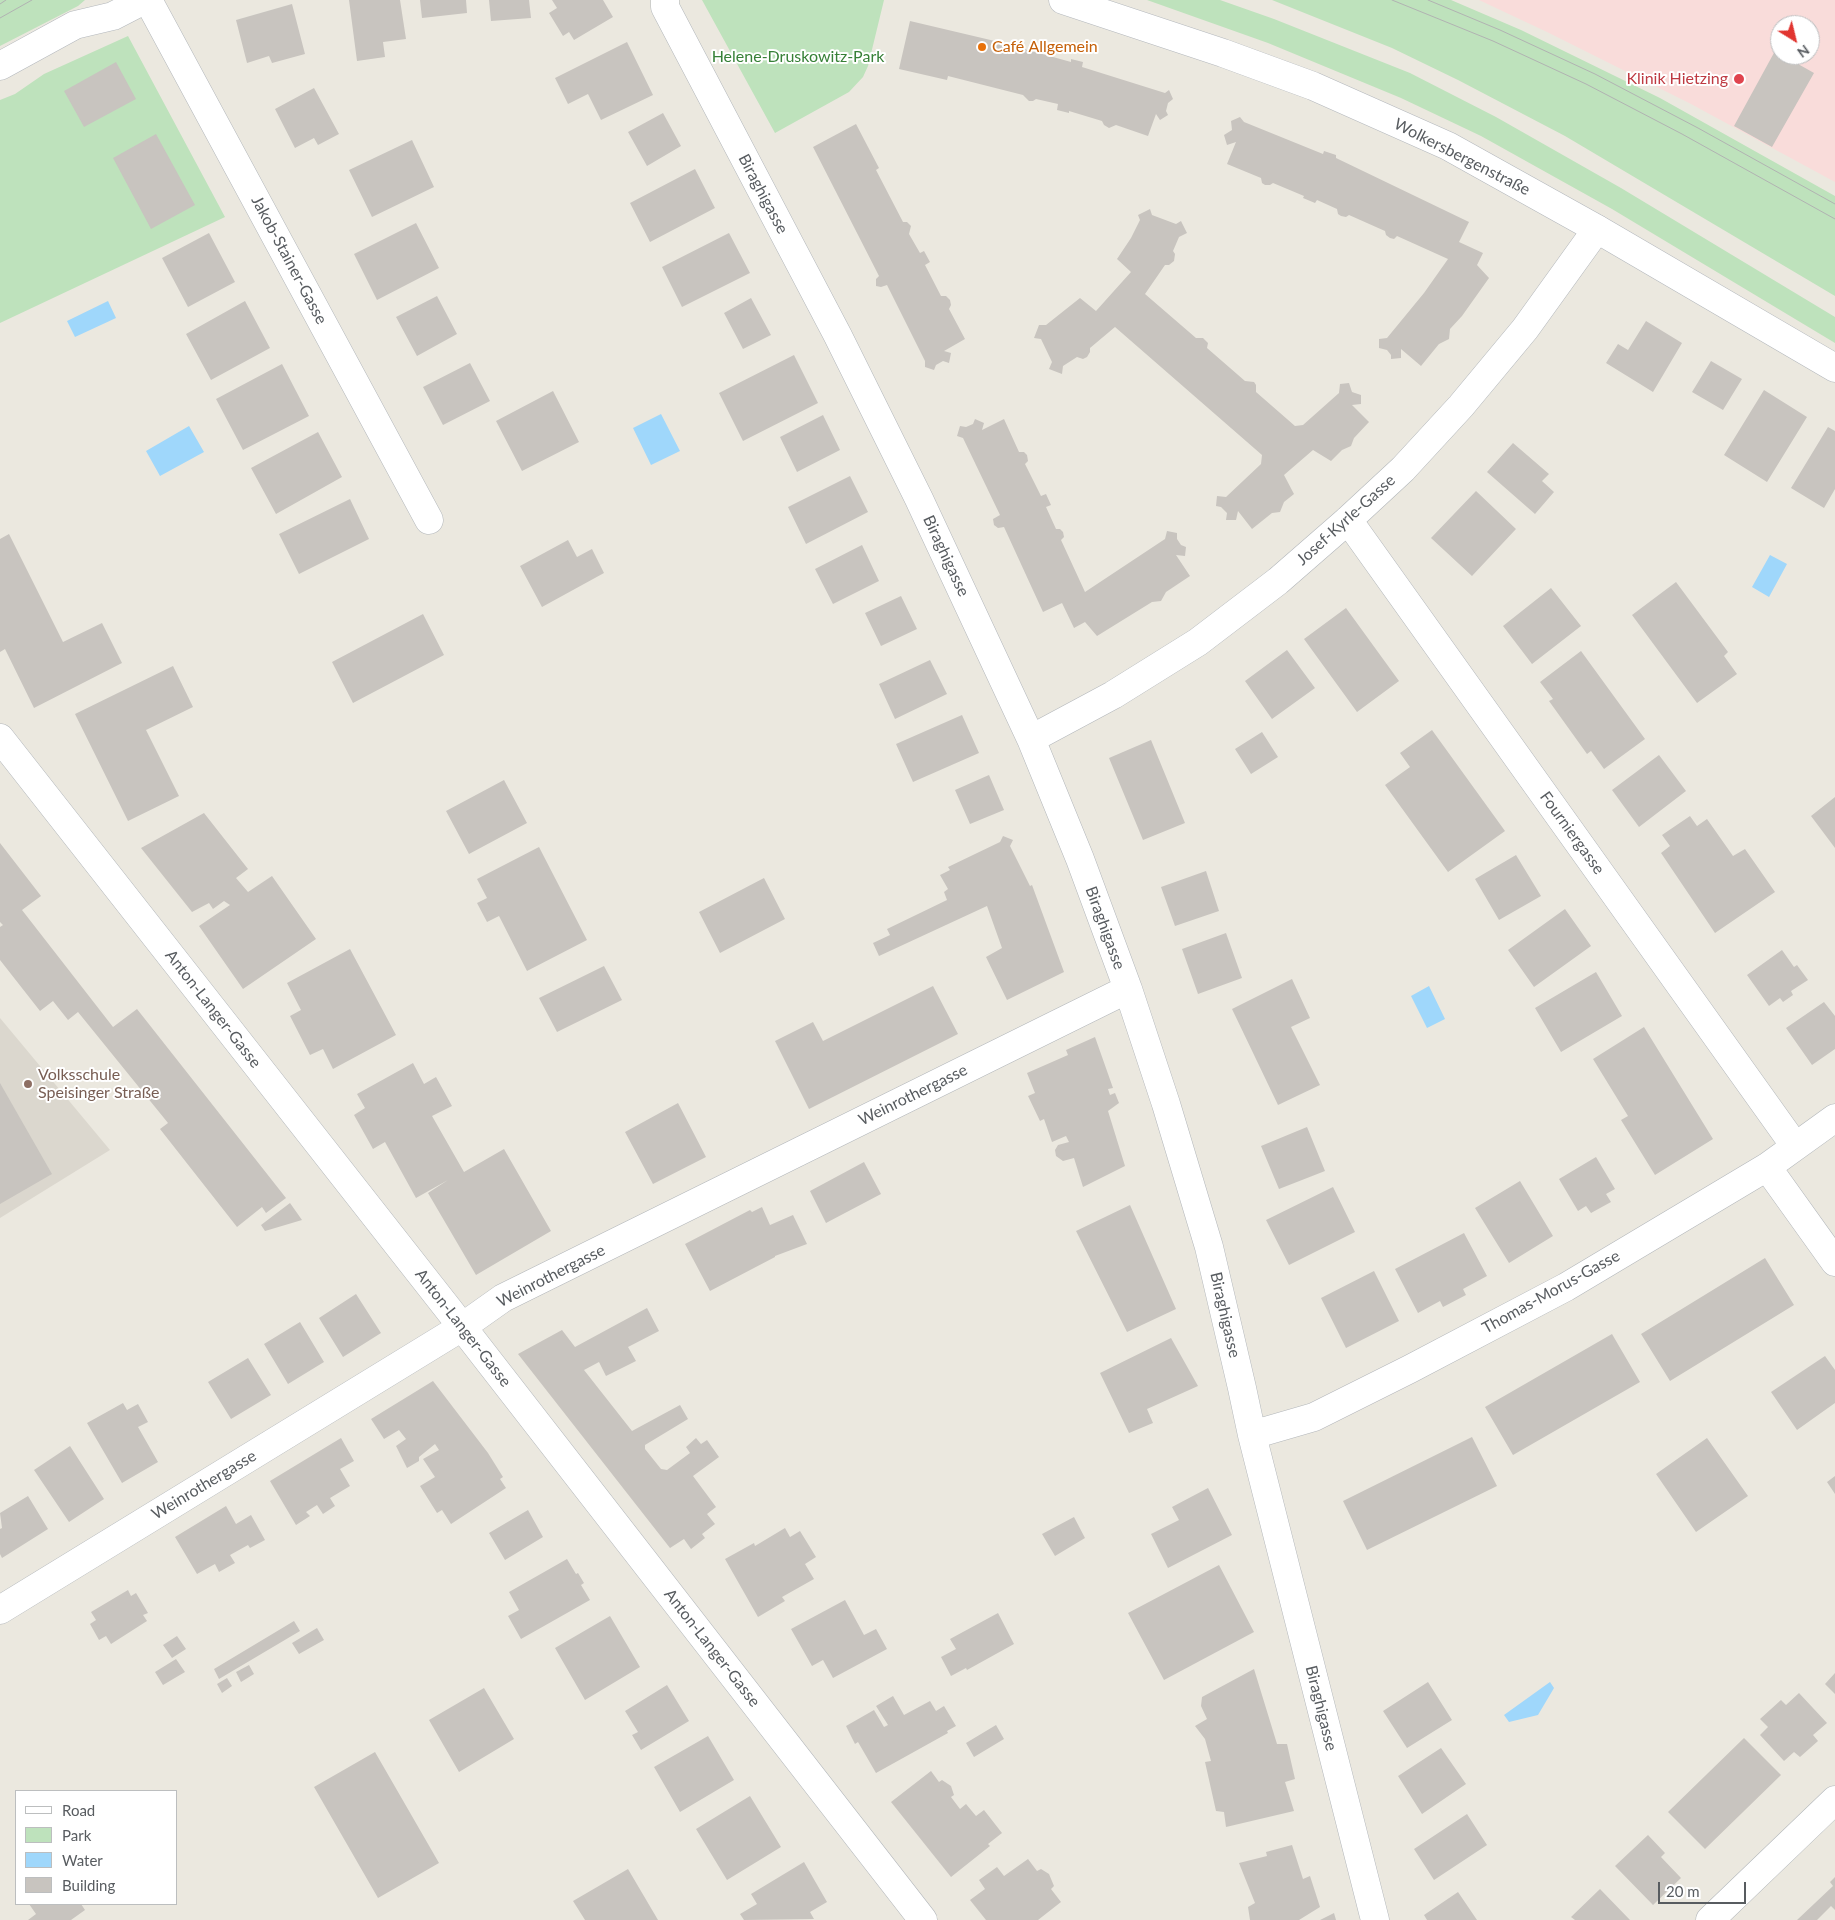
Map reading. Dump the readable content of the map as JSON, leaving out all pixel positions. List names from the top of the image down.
{
  "streets": {
    "street": [
      "Wolkersbergenstraße",
      "Biraghigasse",
      "Jakob-Stainer-Gasse",
      "Josef-Kyrle-Gasse",
      "Fourniergasse",
      "Anton-Langer-Gasse",
      "Weinrothergasse",
      "Thomas-Morus-Gasse"
    ]
  },
  "crossings": [
    ["Wolkersbergenstraße", "Josef-Kyrle-Gasse"],
    ["Biraghigasse", "Josef-Kyrle-Gasse"],
    ["Biraghigasse", "Weinrothergasse"],
    ["Biraghigasse", "Thomas-Morus-Gasse"],
    ["Josef-Kyrle-Gasse", "Fourniergasse"],
    ["Fourniergasse", "Thomas-Morus-Gasse"],
    ["Anton-Langer-Gasse", "Weinrothergasse"]
  ],
  "parks": ["Helene-Druskowitz-Park"],
  "places": ["Café Allgemein", "Klinik Hietzing", "Volksschule Speisinger Straße"],
  "legend": [
    "Road",
    "Park",
    "Water",
    "Building"
  ],
  "scale_bar": "20 m",
  "north": "bottom right"
}
